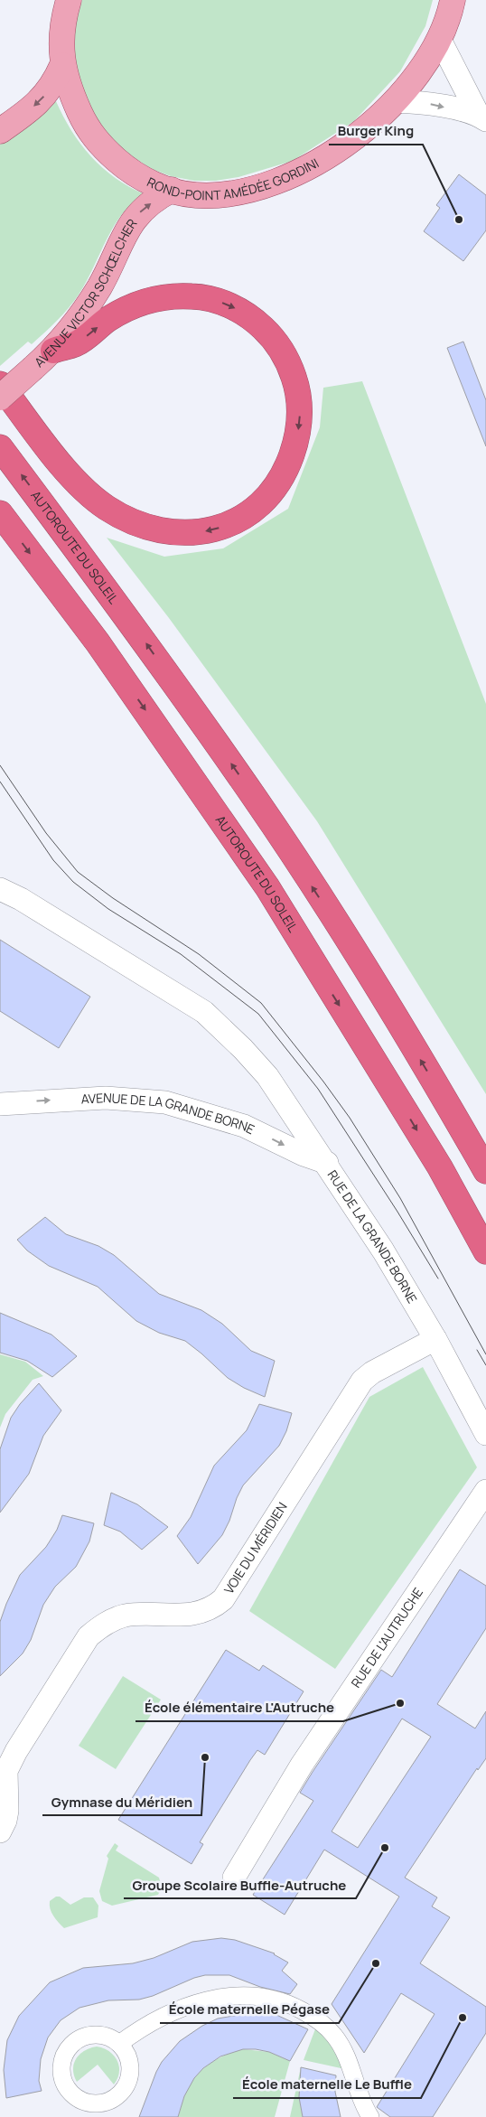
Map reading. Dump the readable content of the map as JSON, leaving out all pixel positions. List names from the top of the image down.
{
  "streets": {
    "highway": ["AUTOROUTE DU SOLEIL"],
    "main road": ["ROND-POINT AMÉDÉE GORDINI", "AVENUE VICTOR SCHŒLCHER"],
    "street": [
      "AVENUE DE LA GRANDE BORNE",
      "RUE DE LA GRANDE BORNE",
      "VOIE DU MÉRIDIEN",
      "RUE DE L'AUTRUCHE"
    ]
  },
  "crossings": [
    ["ROND-POINT AMÉDÉE GORDINI", "AVENUE VICTOR SCHŒLCHER"],
    ["AVENUE DE LA GRANDE BORNE", "RUE DE LA GRANDE BORNE"],
    ["RUE DE LA GRANDE BORNE", "VOIE DU MÉRIDIEN"]
  ],
  "one_way": ["AVENUE DE LA GRANDE BORNE"],
  "places": [
    "Burger King",
    "École élémentaire L'Autruche",
    "Gymnase du Méridien",
    "Groupe Scolaire Buffle-Autruche",
    "École maternelle Pégase",
    "École maternelle Le Buffle"
  ]
}
